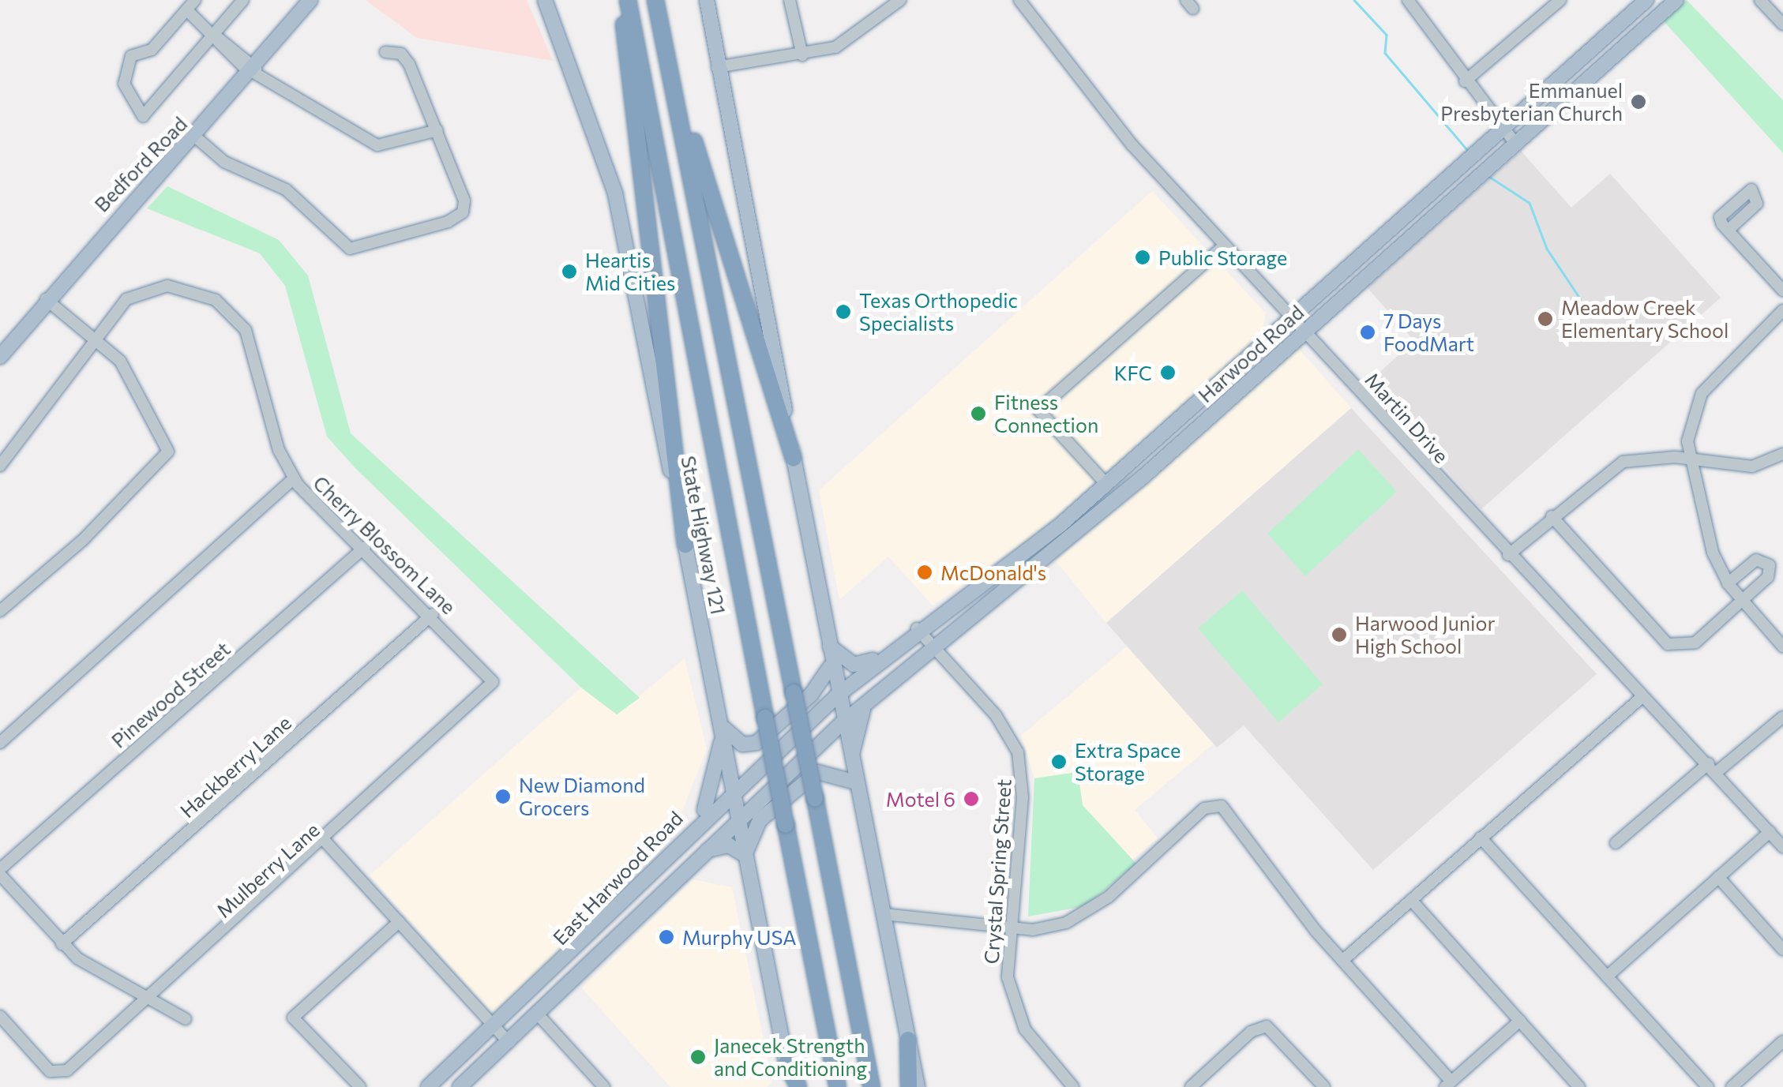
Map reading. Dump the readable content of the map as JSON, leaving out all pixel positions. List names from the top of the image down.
{
  "streets": {
    "main road": [
      "Bedford Road",
      "Harwood Road",
      "State Highway 121",
      "East Harwood Road"
    ],
    "street": [
      "Martin Drive",
      "Cherry Blossom Lane",
      "Pinewood Street",
      "Hackberry Lane",
      "Mulberry Lane",
      "Crystal Spring Street"
    ]
  },
  "crossings": [
    ["Harwood Road", "Martin Drive"],
    ["Harwood Road", "Crystal Spring Street"],
    ["Harwood Road", "East Harwood Road"],
    ["State Highway 121", "East Harwood Road"],
    ["Cherry Blossom Lane", "Pinewood Street"],
    ["Cherry Blossom Lane", "Hackberry Lane"],
    ["Cherry Blossom Lane", "Mulberry Lane"]
  ],
  "places": [
    "Emmanuel Presbyterian Church",
    "Public Storage",
    "Heartis Mid Cities",
    "Texas Orthopedic Specialists",
    "Meadow Creek Elementary School",
    "7 Days FoodMart",
    "KFC",
    "Fitness Connection",
    "McDonald's",
    "Harwood Junior High School",
    "Extra Space Storage",
    "New Diamond Grocers",
    "Motel 6",
    "Murphy USA",
    "Janecek Strength and Conditioning"
  ]
}
